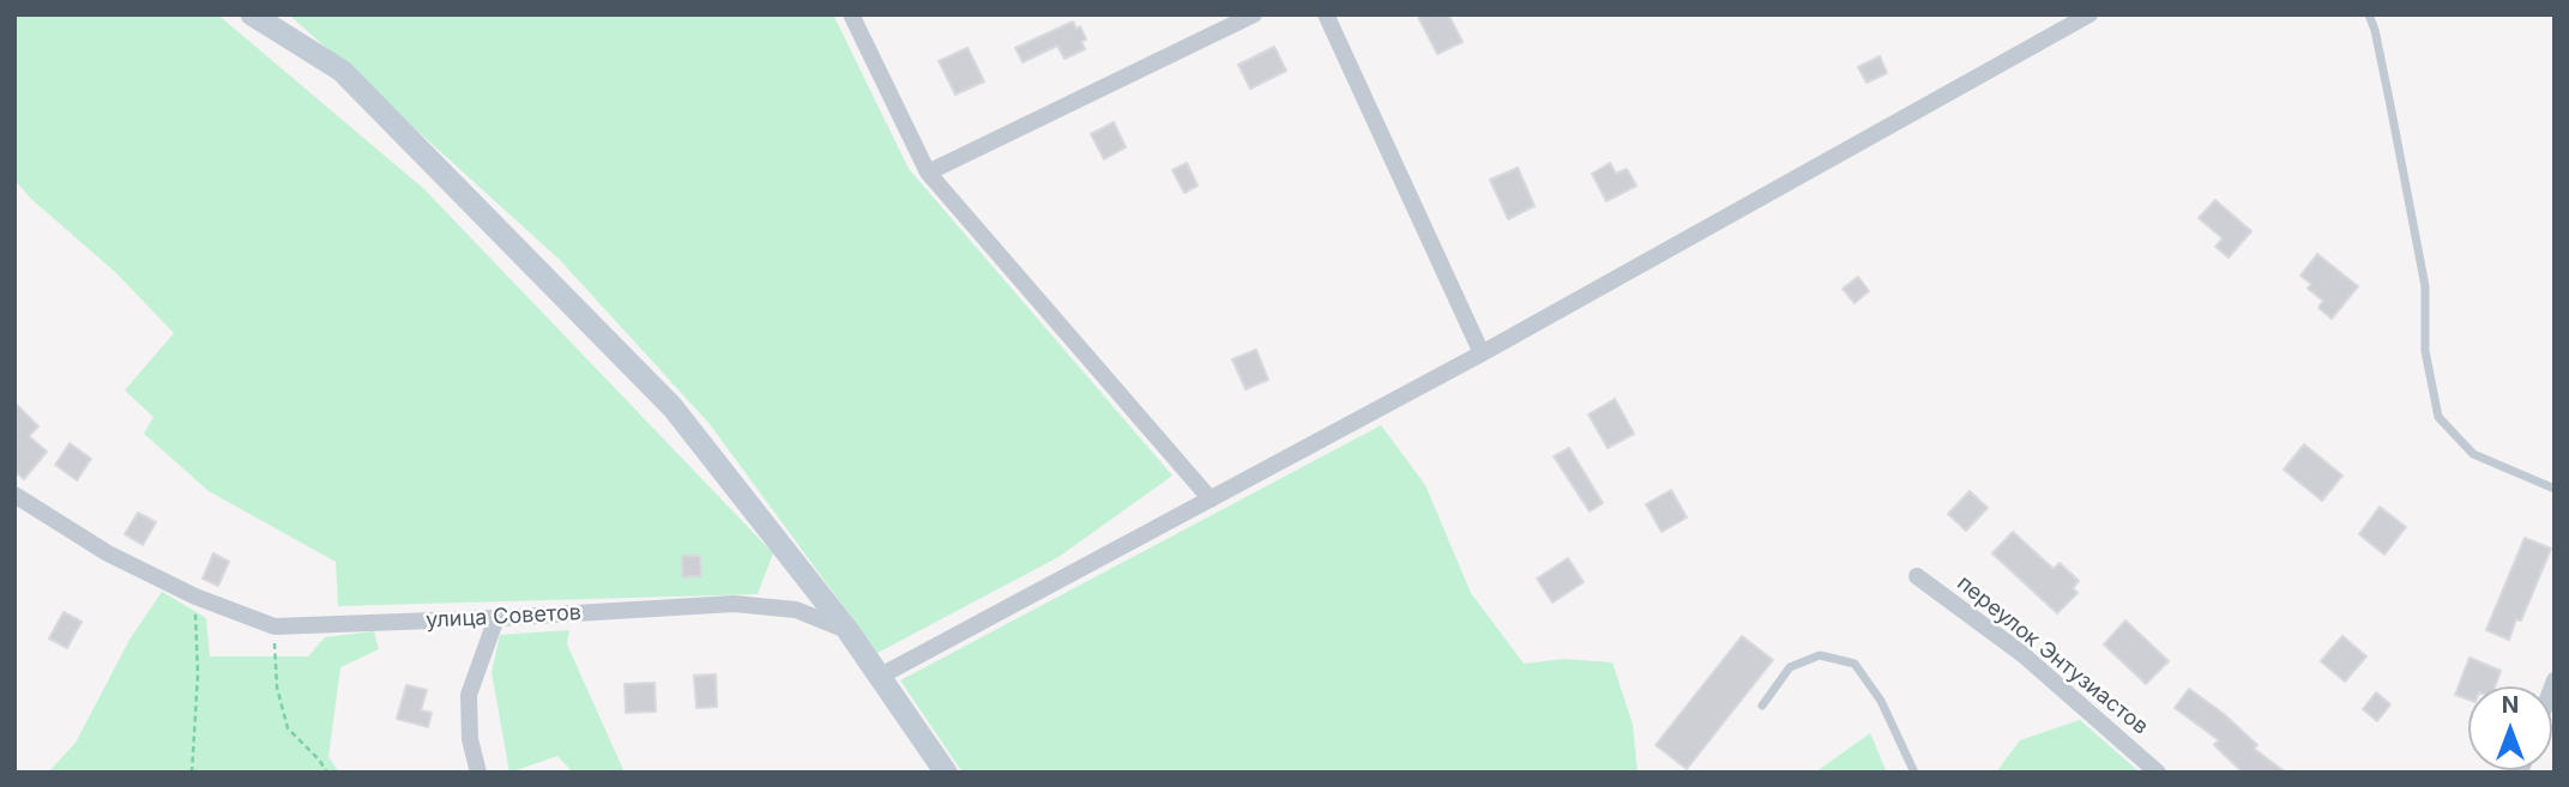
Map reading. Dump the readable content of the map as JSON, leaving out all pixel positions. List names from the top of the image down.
{
  "streets": {
    "street": ["улица Советов", "переулок Энтузиастов"]
  },
  "north": "top"
}
